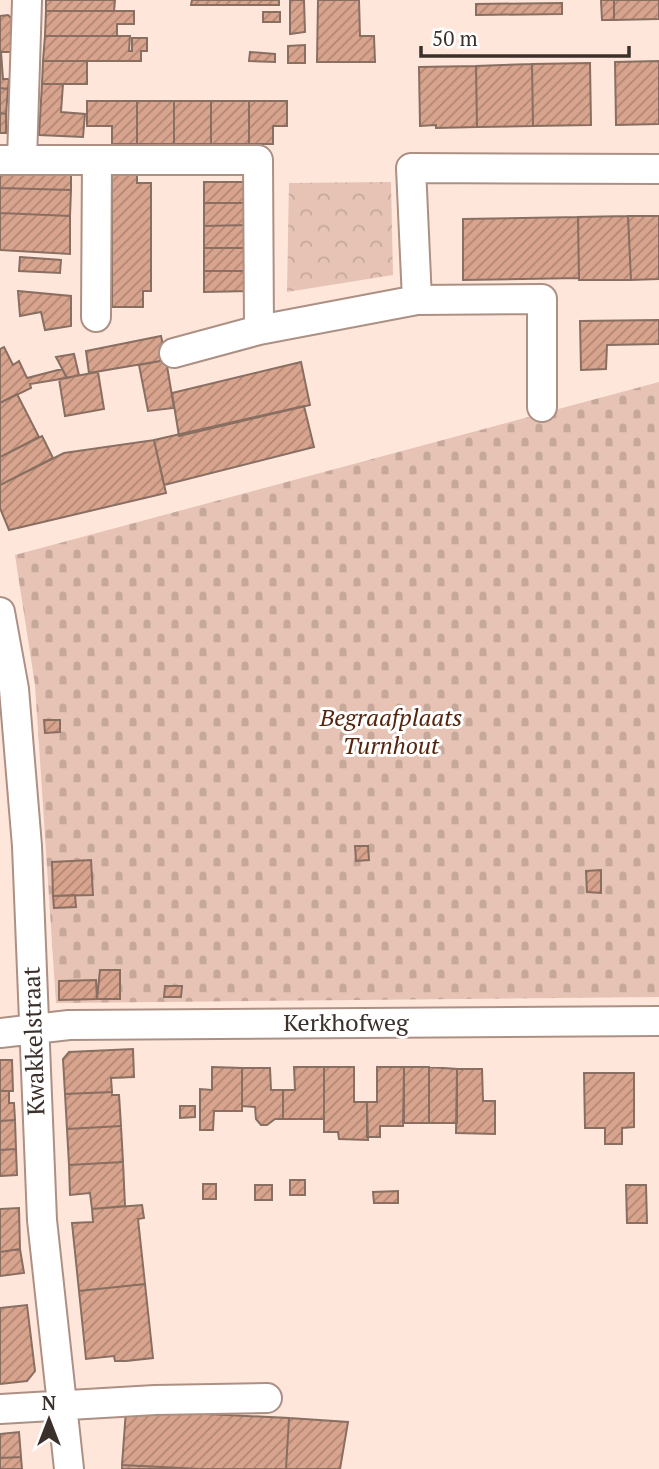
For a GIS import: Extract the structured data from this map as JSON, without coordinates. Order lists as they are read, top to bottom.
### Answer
{
  "streets": {
    "street": ["Kerkhofweg", "Kwakkelstraat"]
  },
  "crossings": [
    ["Kerkhofweg", "Kwakkelstraat"]
  ],
  "parks": ["Begraafplaats Turnhout"],
  "scale_bar": "50 m",
  "north": "top"
}
